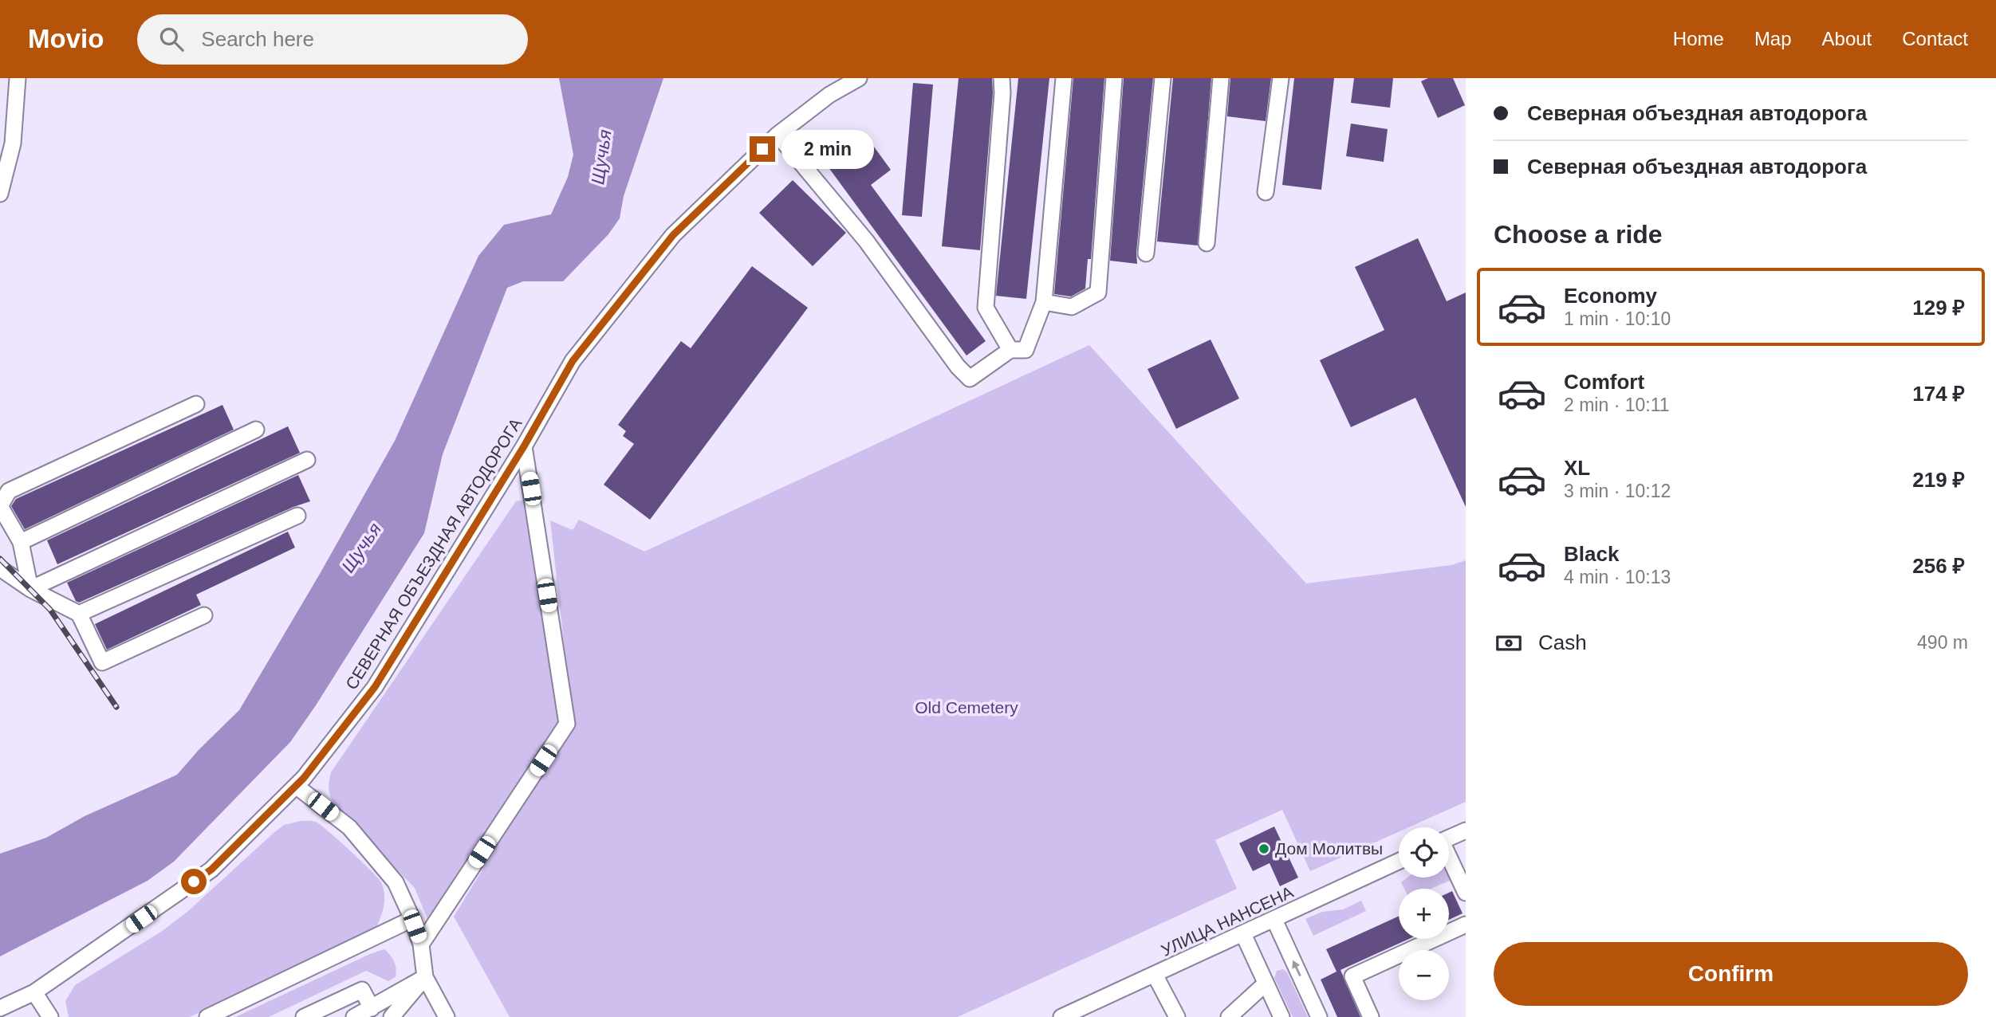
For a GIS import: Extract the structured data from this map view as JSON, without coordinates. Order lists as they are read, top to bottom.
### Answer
{
  "streets": {
    "street": ["СЕВЕРНАЯ ОБЪЕЗДНАЯ АВТОДОРОГА", "УЛИЦА НАНСЕНА"]
  },
  "water": ["Щучья"],
  "parks": ["Old Cemetery"],
  "places": ["Дом Молитвы"],
  "page": {
    "header": "Movio",
    "search": "Search here",
    "nav": [
      "Home",
      "Map",
      "About",
      "Contact"
    ],
    "banner": ["Северная объездная автодорога", "Северная объездная автодорога"],
    "bubble": "2 min",
    "heading": "Choose a ride",
    "list": [
      {
        "name": "Economy",
        "note": "1 min · 10:10",
        "value": "129 ₽"
      },
      {
        "name": "Comfort",
        "note": "2 min · 10:11",
        "value": "174 ₽"
      },
      {
        "name": "XL",
        "note": "3 min · 10:12",
        "value": "219 ₽"
      },
      {
        "name": "Black",
        "note": "4 min · 10:13",
        "value": "256 ₽"
      }
    ],
    "pay": ["Cash", "490 m"],
    "map_buttons": ["+", "−"],
    "buttons": "Confirm"
  }
}
